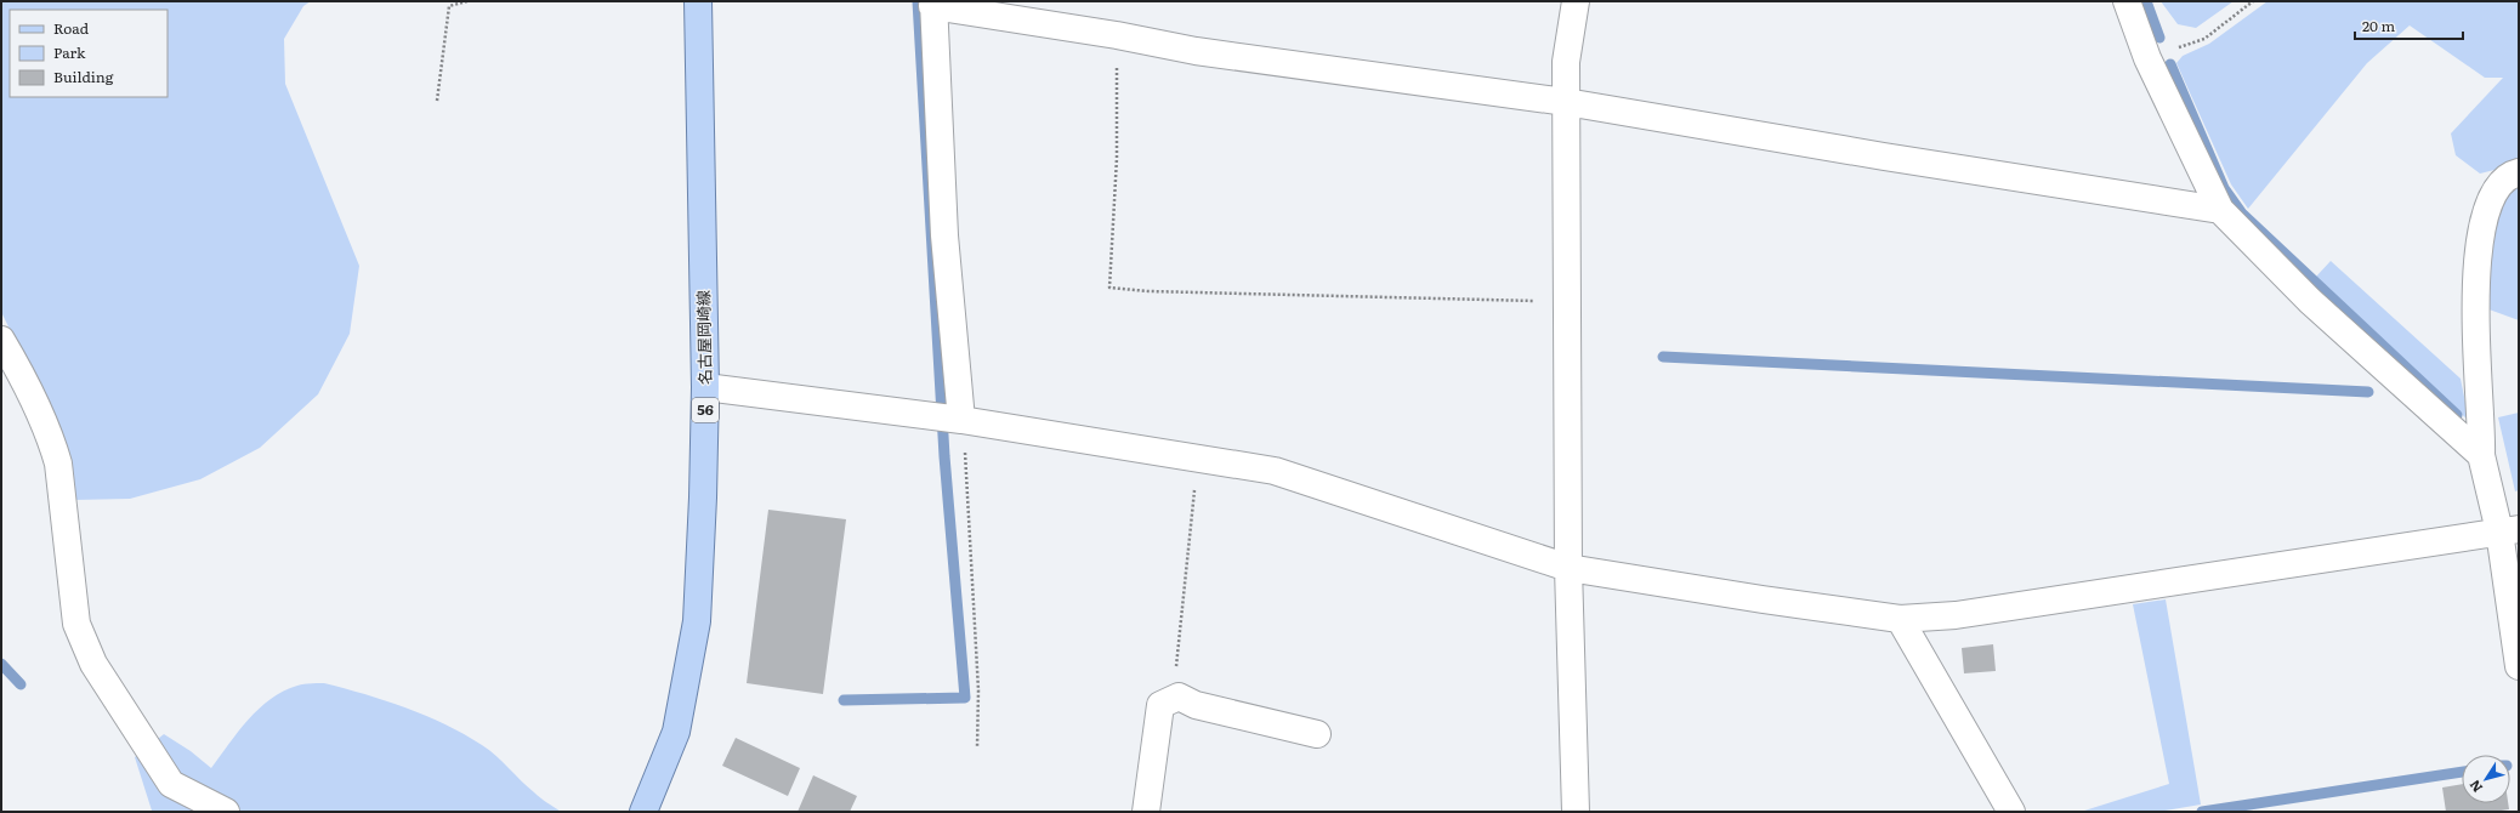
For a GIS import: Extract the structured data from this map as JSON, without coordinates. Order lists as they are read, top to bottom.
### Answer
{
  "streets": {
    "main road": ["名古屋岡崎線", "56"]
  },
  "legend": ["Road", "Park", "Building"],
  "scale_bar": "20 m",
  "north": "bottom left"
}
